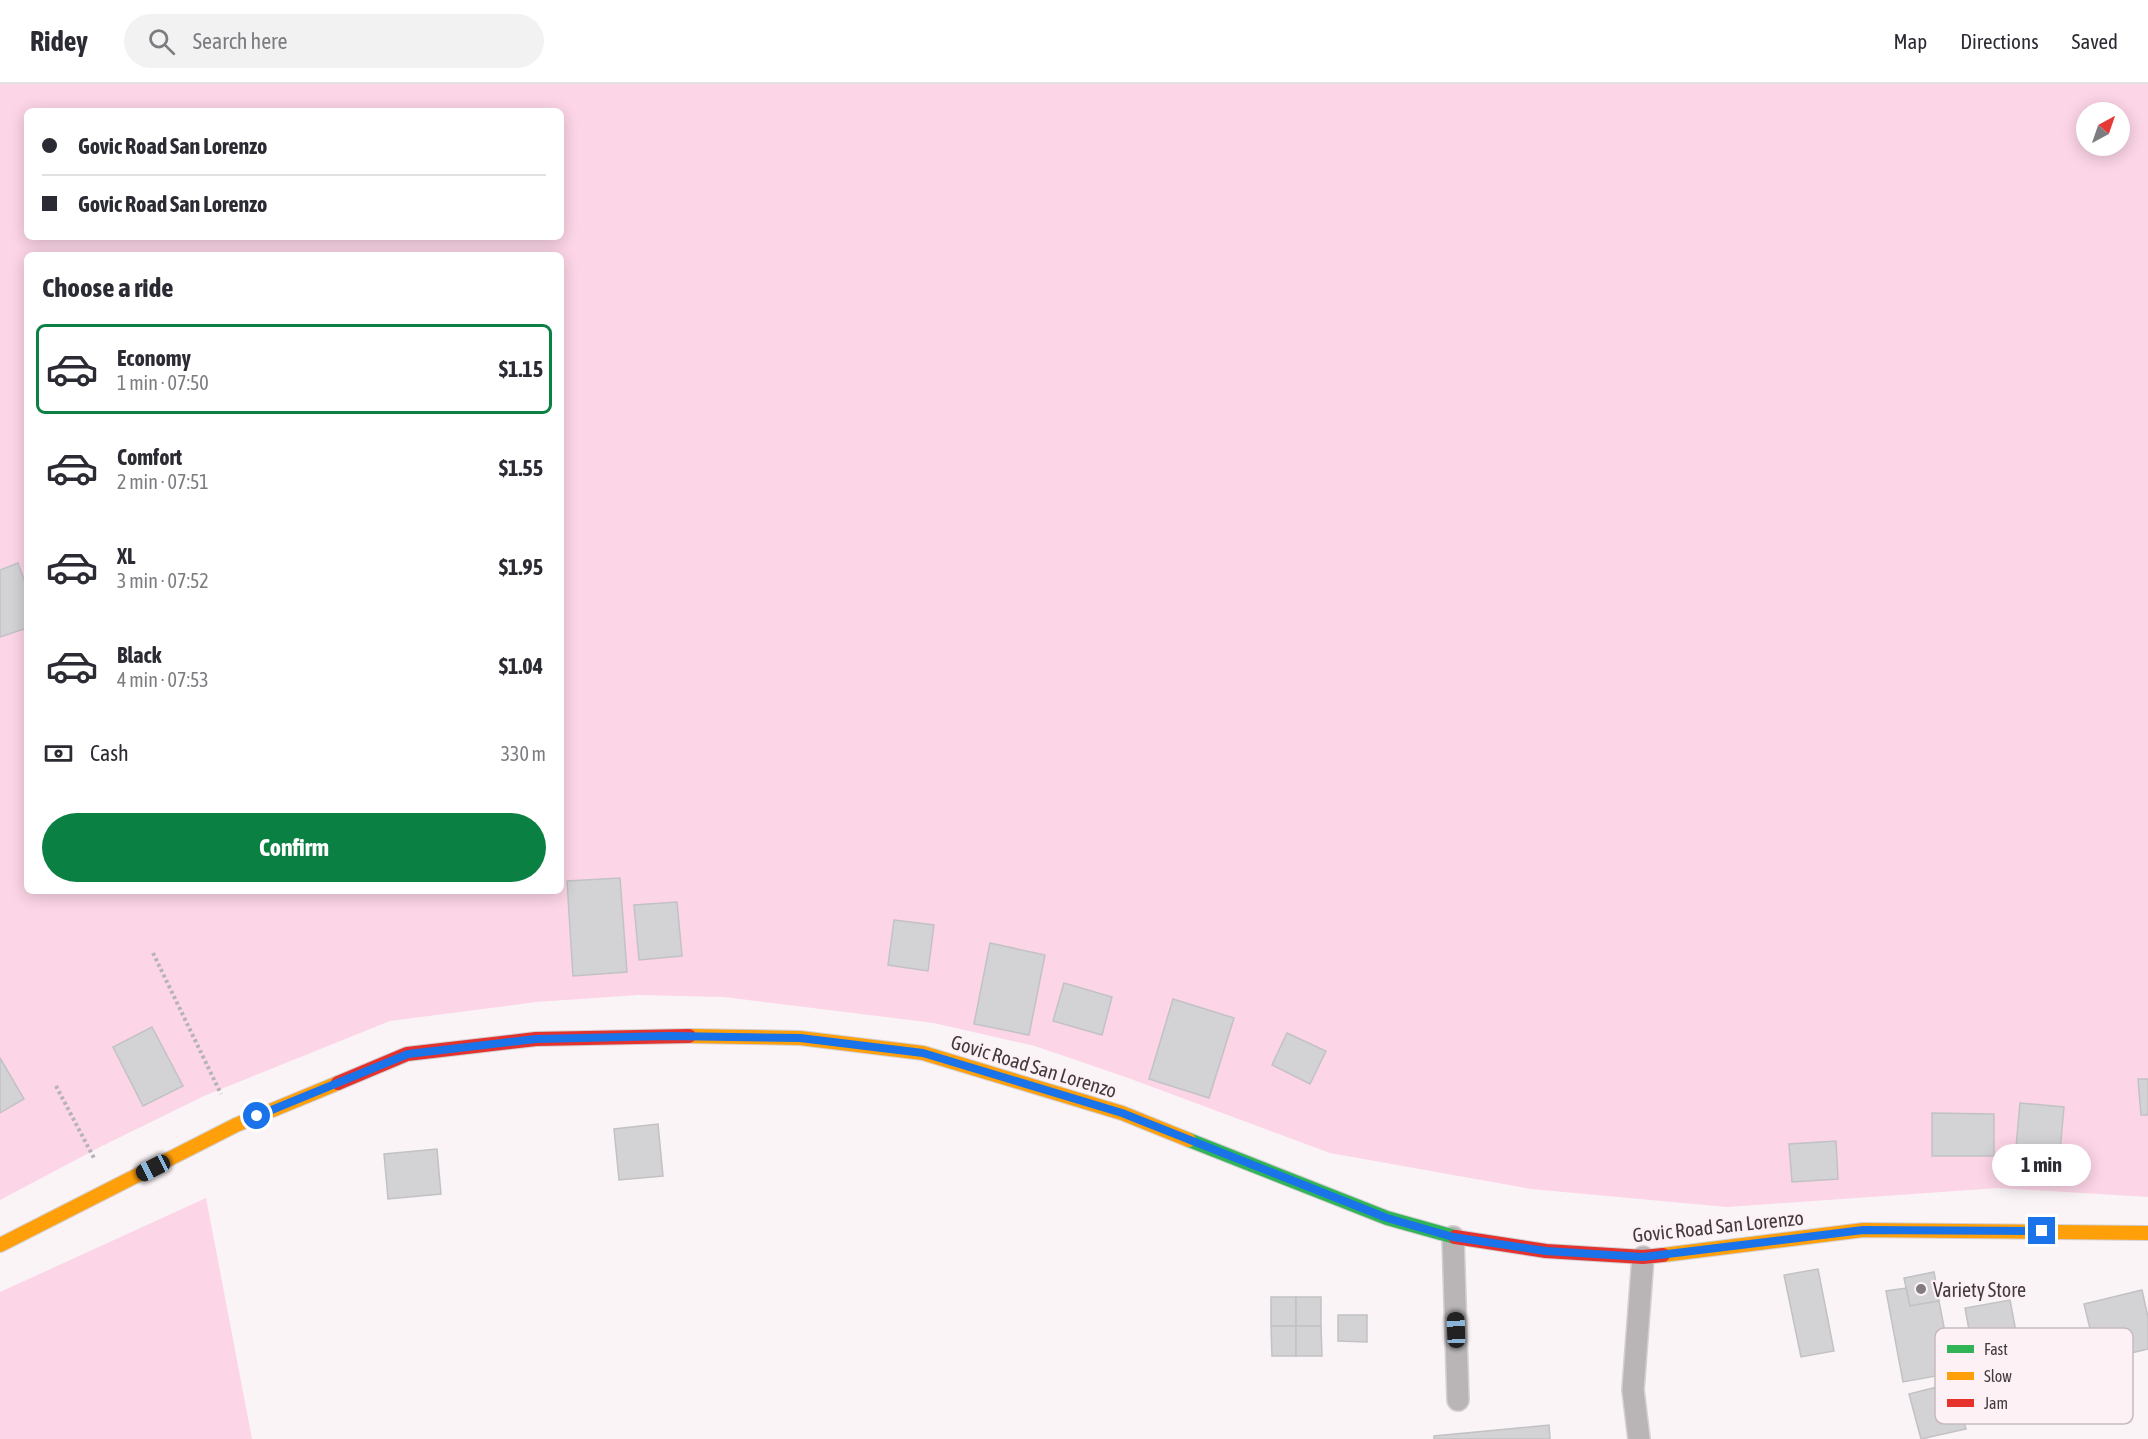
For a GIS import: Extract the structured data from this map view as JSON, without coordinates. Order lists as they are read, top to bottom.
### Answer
{
  "streets": {
    "main road": ["Govic Road San Lorenzo"]
  },
  "places": ["Variety Store"],
  "legend": ["Fast", "Slow", "Jam"],
  "north": "top right",
  "page": {
    "header": "Ridey",
    "search": "Search here",
    "nav": ["Map", "Directions", "Saved"],
    "banner": ["Govic Road San Lorenzo", "Govic Road San Lorenzo"],
    "heading": "Choose a ride",
    "list": [
      {
        "name": "Economy",
        "note": "1 min · 07:50",
        "value": "$1.15"
      },
      {
        "name": "Comfort",
        "note": "2 min · 07:51",
        "value": "$1.55"
      },
      {
        "name": "XL",
        "note": "3 min · 07:52",
        "value": "$1.95"
      },
      {
        "name": "Black",
        "note": "4 min · 07:53",
        "value": "$1.04"
      }
    ],
    "pay": ["Cash", "330 m"],
    "buttons": "Confirm",
    "bubble": "1 min"
  }
}
